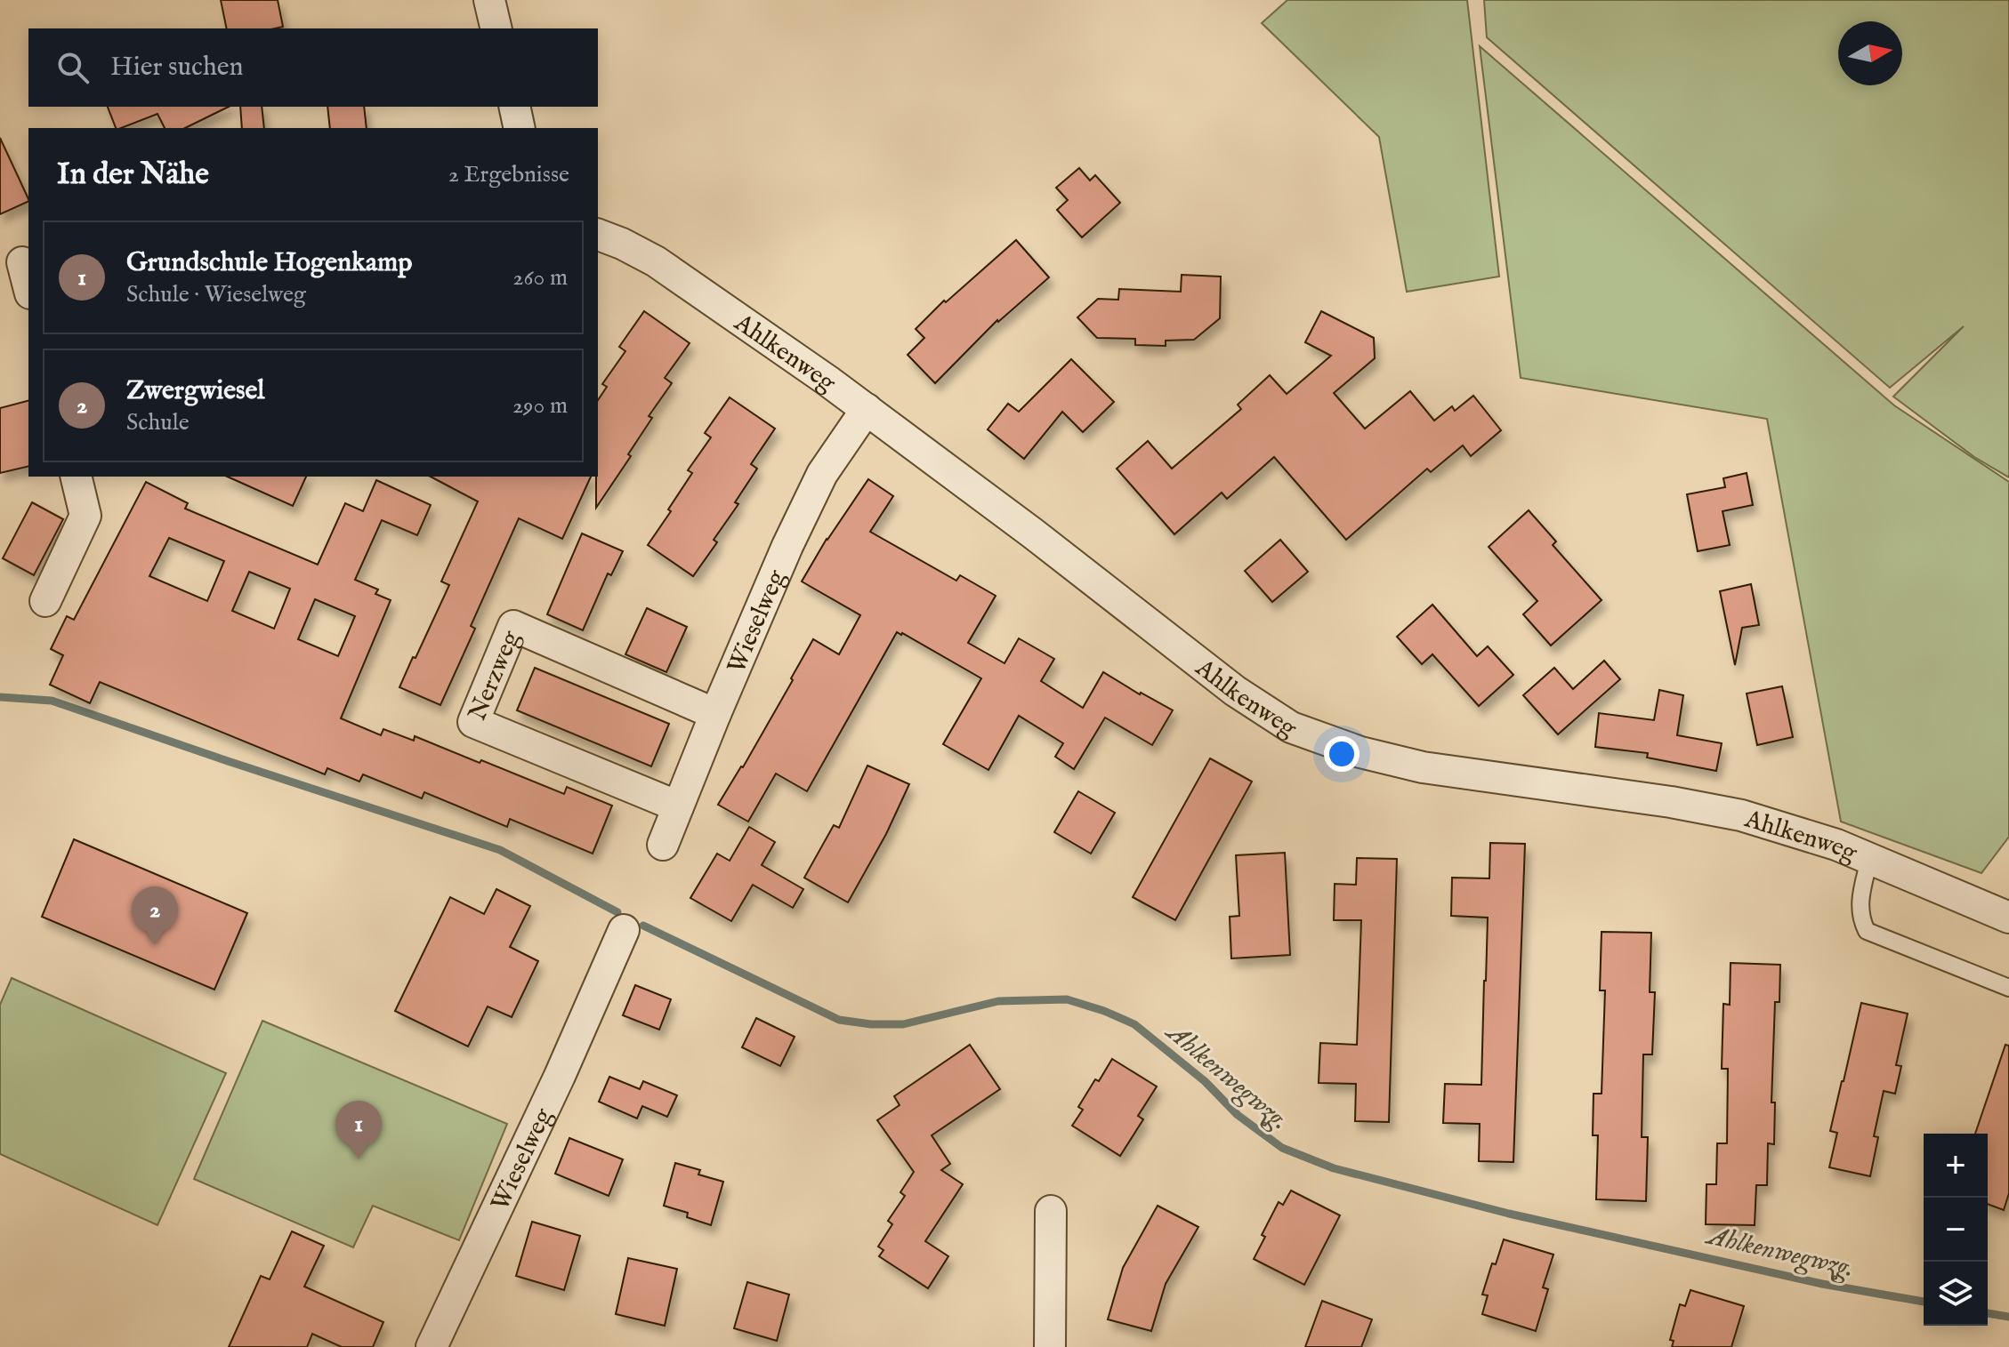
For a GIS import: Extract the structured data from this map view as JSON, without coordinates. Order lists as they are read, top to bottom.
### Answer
{
  "streets": {
    "street": ["Ahlkenweg", "Wieselweg", "Nerzweg"]
  },
  "crossings": [
    ["Ahlkenweg", "Wieselweg"],
    ["Wieselweg", "Nerzweg"]
  ],
  "water": ["Ahlkenwegwzg."],
  "north": "right",
  "page": {
    "search": "Hier suchen",
    "heading": ["In der Nähe", "2 Ergebnisse"],
    "list": [
      {
        "mark": "1",
        "name": "Grundschule Hogenkamp",
        "note": "Schule · Wieselweg",
        "value": "260 m"
      },
      {
        "mark": "2",
        "name": "Zwergwiesel",
        "note": "Schule",
        "value": "290 m"
      }
    ],
    "pins": ["2", "1"],
    "map_buttons": ["+", "−"]
  }
}
